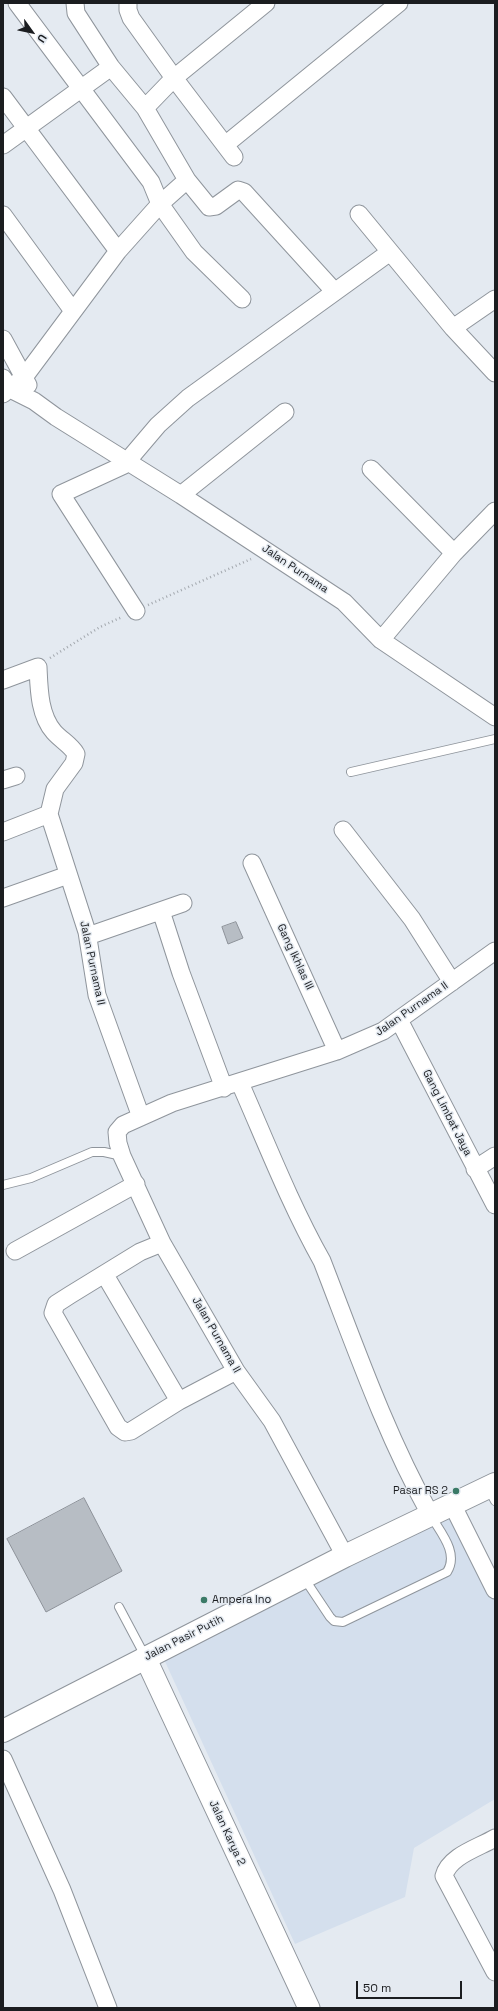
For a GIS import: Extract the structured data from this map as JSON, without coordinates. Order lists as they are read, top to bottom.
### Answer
{
  "streets": {
    "highway": ["Jalan Pasir Putih"],
    "street": [
      "Jalan Purnama",
      "Gang Ikhlas III",
      "Jalan Purnama II",
      "Gang Limbat Jaya",
      "Jalan Karya 2"
    ]
  },
  "crossings": [
    ["Gang Ikhlas III", "Jalan Purnama II"],
    ["Jalan Purnama II", "Gang Limbat Jaya"],
    ["Jalan Purnama II", "Jalan Pasir Putih"],
    ["Jalan Pasir Putih", "Jalan Karya 2"]
  ],
  "places": ["Pasar RS 2", "Ampera Ino"],
  "scale_bar": "50 m",
  "north": "bottom right"
}
